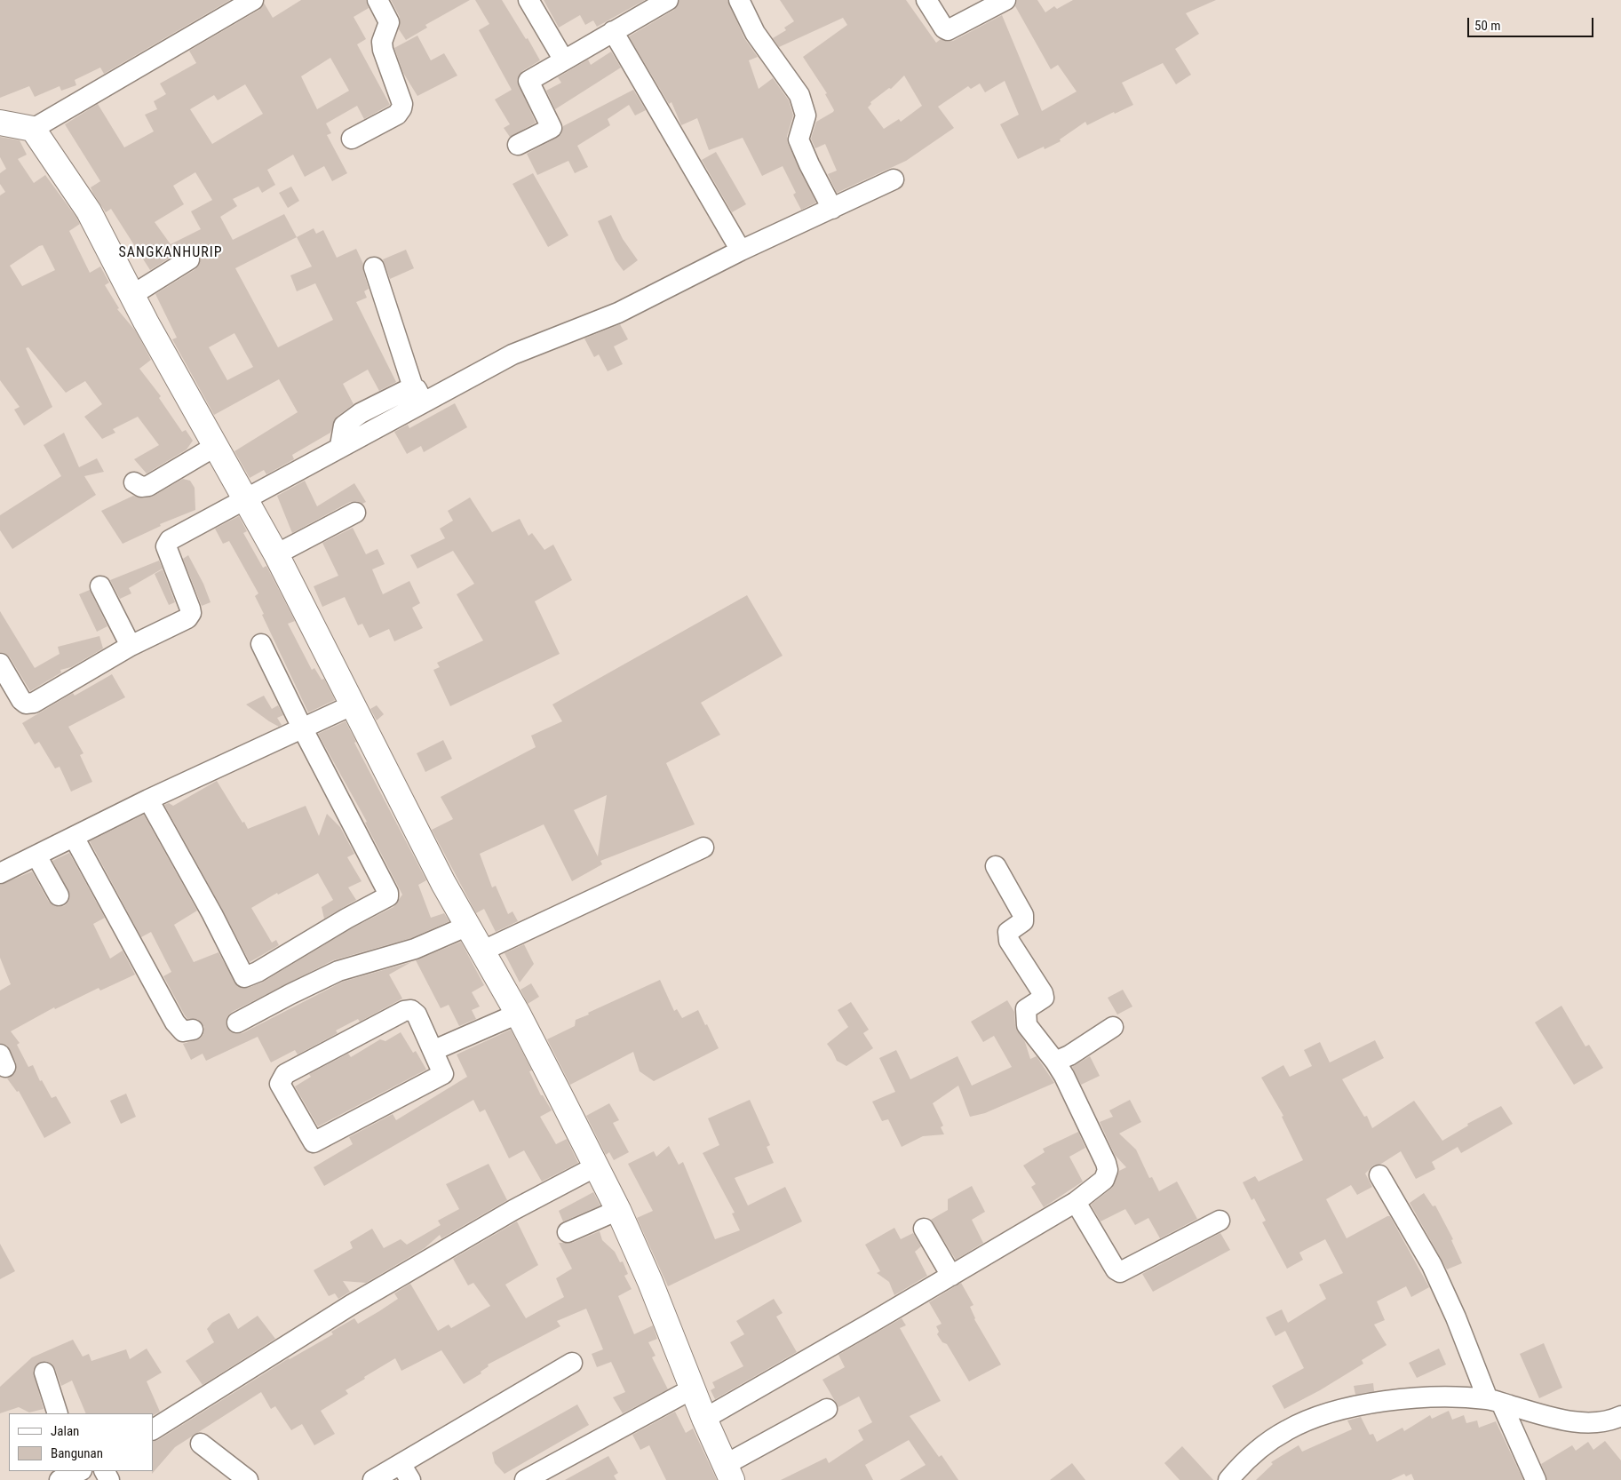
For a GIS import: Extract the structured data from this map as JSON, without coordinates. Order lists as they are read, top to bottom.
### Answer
{
  "districts": ["SANGKANHURIP"],
  "legend": ["Jalan", "Bangunan"],
  "scale_bar": "50 m"
}
